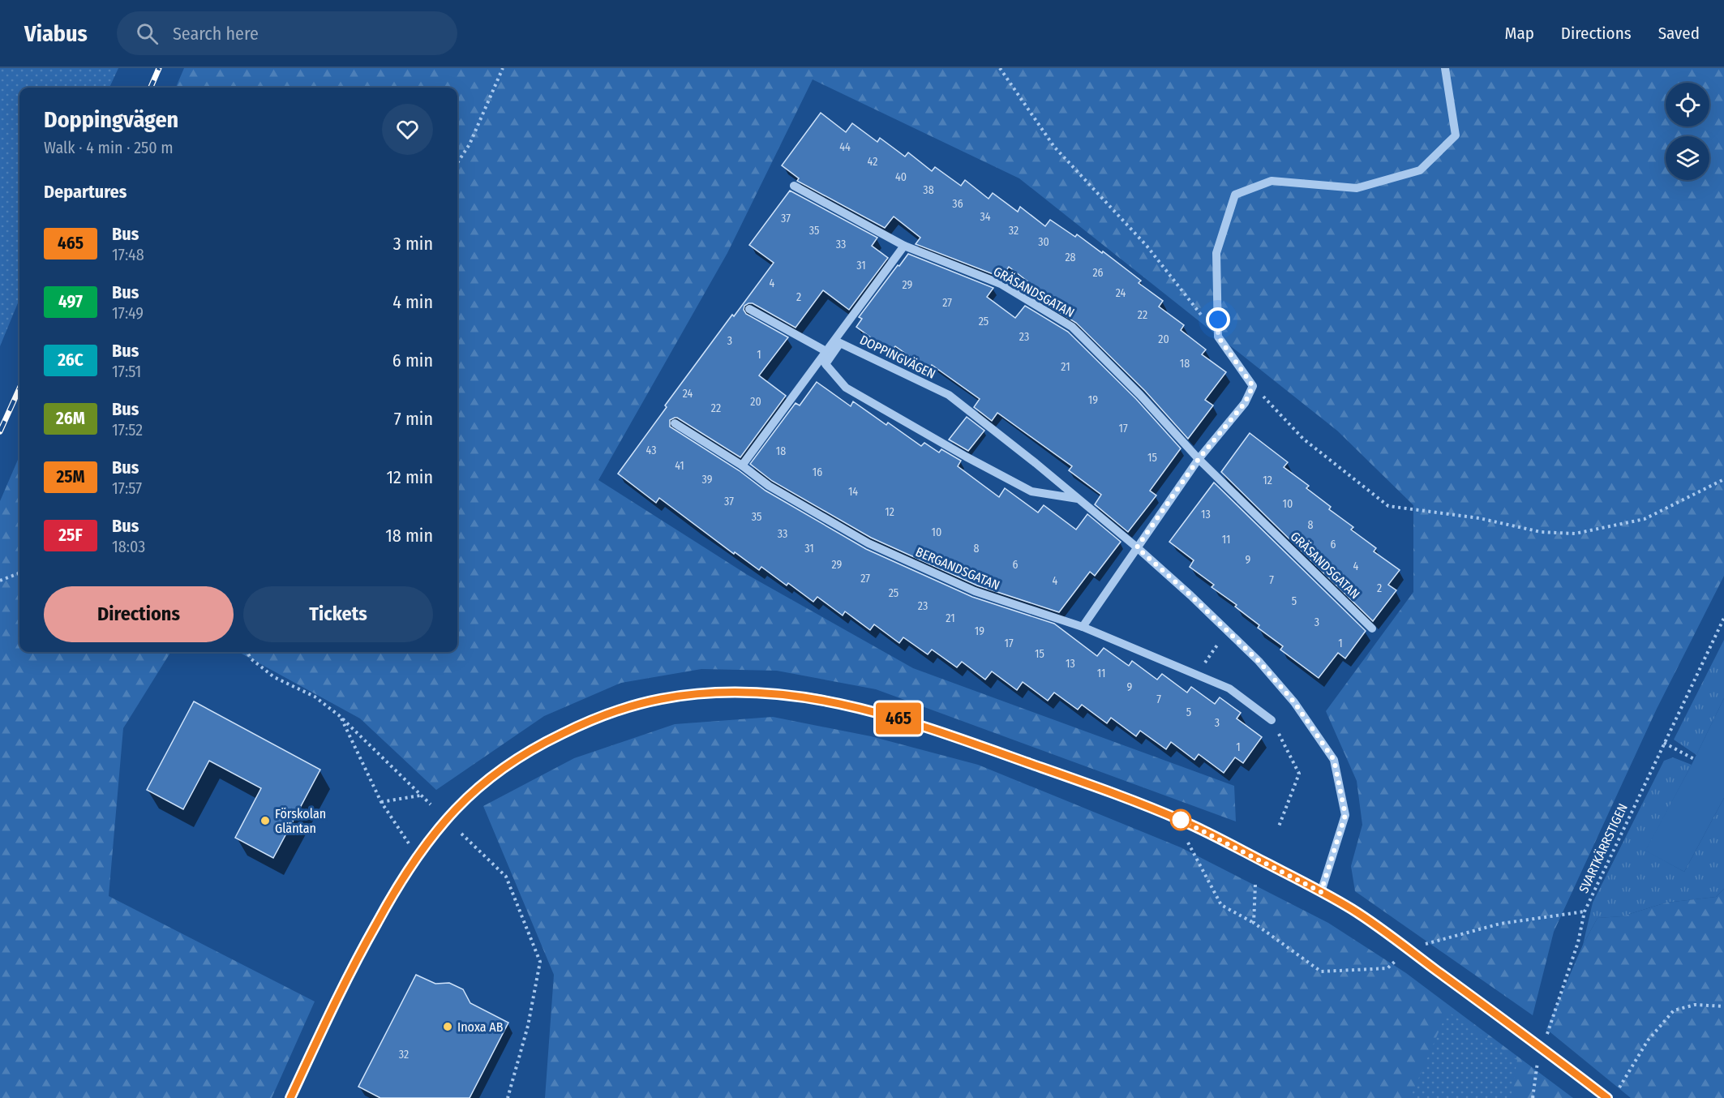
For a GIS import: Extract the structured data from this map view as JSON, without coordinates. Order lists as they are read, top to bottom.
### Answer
{
  "streets": {
    "street": ["GRÄSANDSGATAN", "DOPPINGVÄGEN", "BERGANDSGATAN"],
    "path": ["SVARTKÄRRSTIGEN"]
  },
  "places": ["Förskolan Gläntan", "Inoxa AB"],
  "lines": ["bus line 465"],
  "house_numbers": [
    "44",
    "42",
    "40",
    "38",
    "36",
    "34",
    "37",
    "35",
    "32",
    "30",
    "33",
    "28",
    "31",
    "26",
    "4",
    "29",
    "24",
    "2",
    "27",
    "22",
    "25",
    "23",
    "20",
    "3",
    "1",
    "18",
    "21",
    "24",
    "19",
    "20",
    "22",
    "17",
    "43",
    "18",
    "15",
    "41",
    "16",
    "39",
    "12",
    "14",
    "37",
    "10",
    "12",
    "13",
    "35",
    "8",
    "10",
    "33",
    "11",
    "6",
    "31",
    "8",
    "9",
    "29",
    "6",
    "4",
    "27",
    "7",
    "4",
    "2",
    "25",
    "5",
    "23",
    "21",
    "3",
    "19",
    "17",
    "1",
    "15",
    "13",
    "11",
    "9",
    "7",
    "5",
    "3",
    "1",
    "32"
  ],
  "page": {
    "header": "Viabus",
    "search": "Search here",
    "nav": ["Map", "Directions", "Saved"],
    "on_map": "465",
    "heading": [
      ["Doppingvägen", "Walk · 4 min · 250 m"],
      "Departures"
    ],
    "list": [
      {
        "mark": "465",
        "name": "Bus",
        "note": "17:48",
        "value": "3 min"
      },
      {
        "mark": "497",
        "name": "Bus",
        "note": "17:49",
        "value": "4 min"
      },
      {
        "mark": "26C",
        "name": "Bus",
        "note": "17:51",
        "value": "6 min"
      },
      {
        "mark": "26M",
        "name": "Bus",
        "note": "17:52",
        "value": "7 min"
      },
      {
        "mark": "25M",
        "name": "Bus",
        "note": "17:57",
        "value": "12 min"
      },
      {
        "mark": "25F",
        "name": "Bus",
        "note": "18:03",
        "value": "18 min"
      }
    ],
    "buttons": ["Directions", "Tickets"]
  }
}
